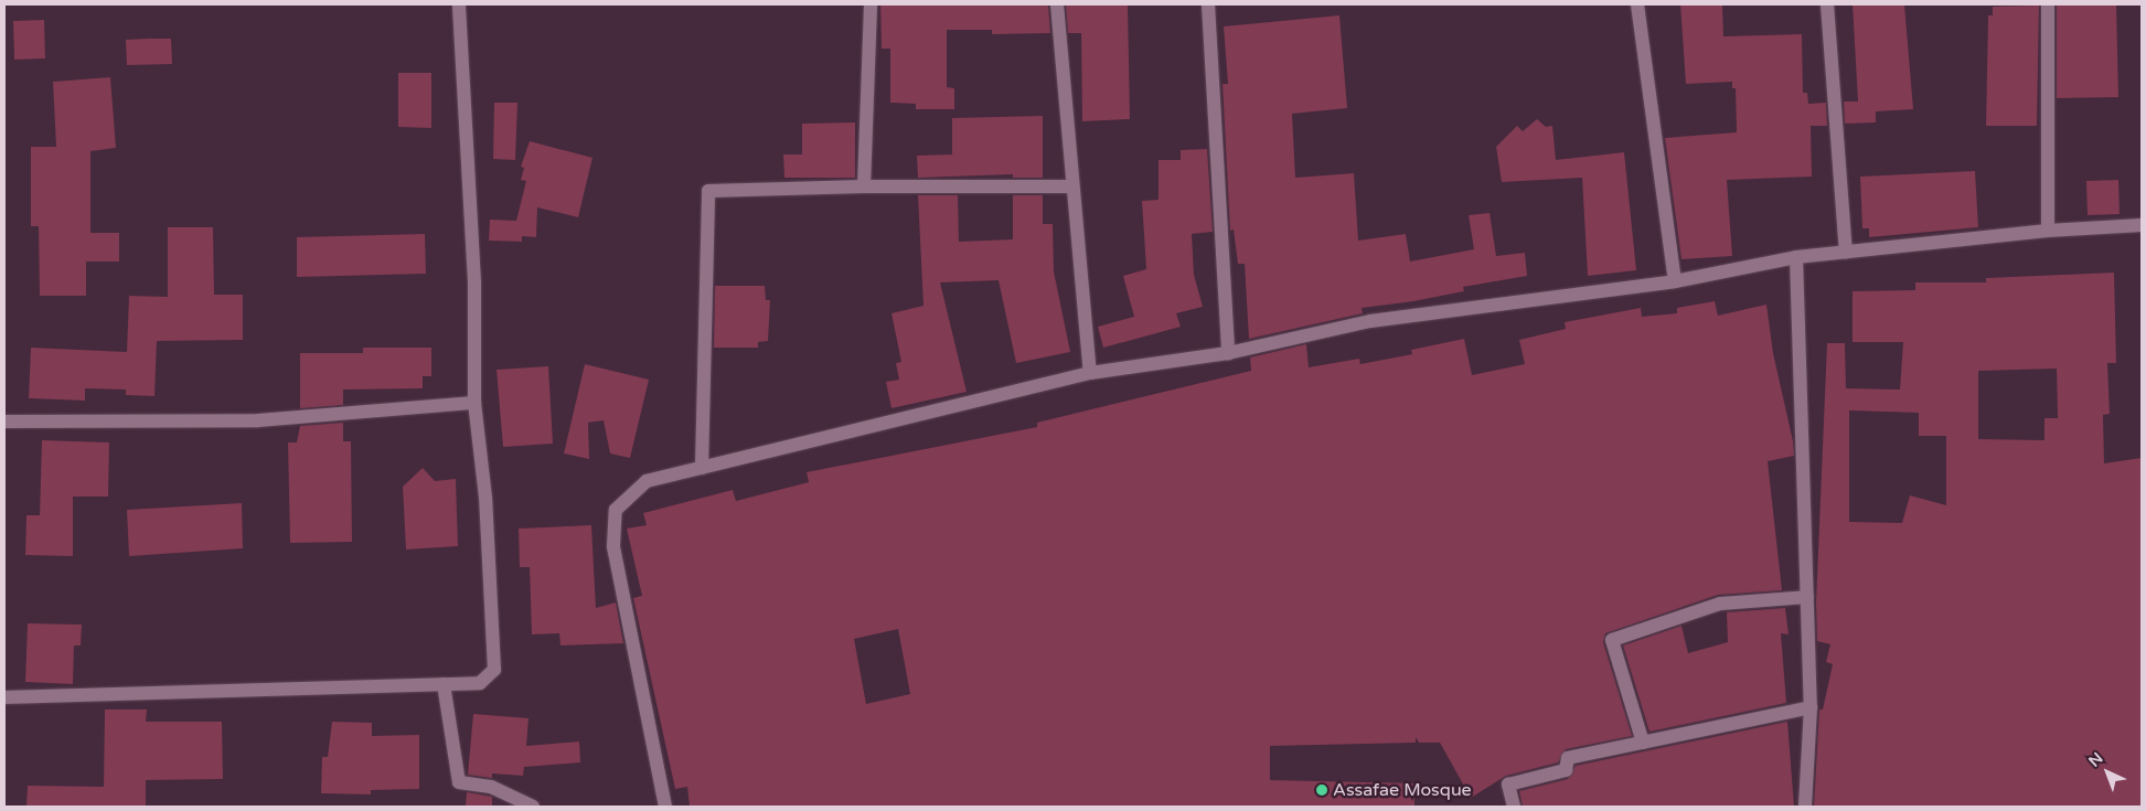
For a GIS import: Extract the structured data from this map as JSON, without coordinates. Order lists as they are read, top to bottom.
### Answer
{
  "places": ["Assafae Mosque"],
  "north": "top left"
}
